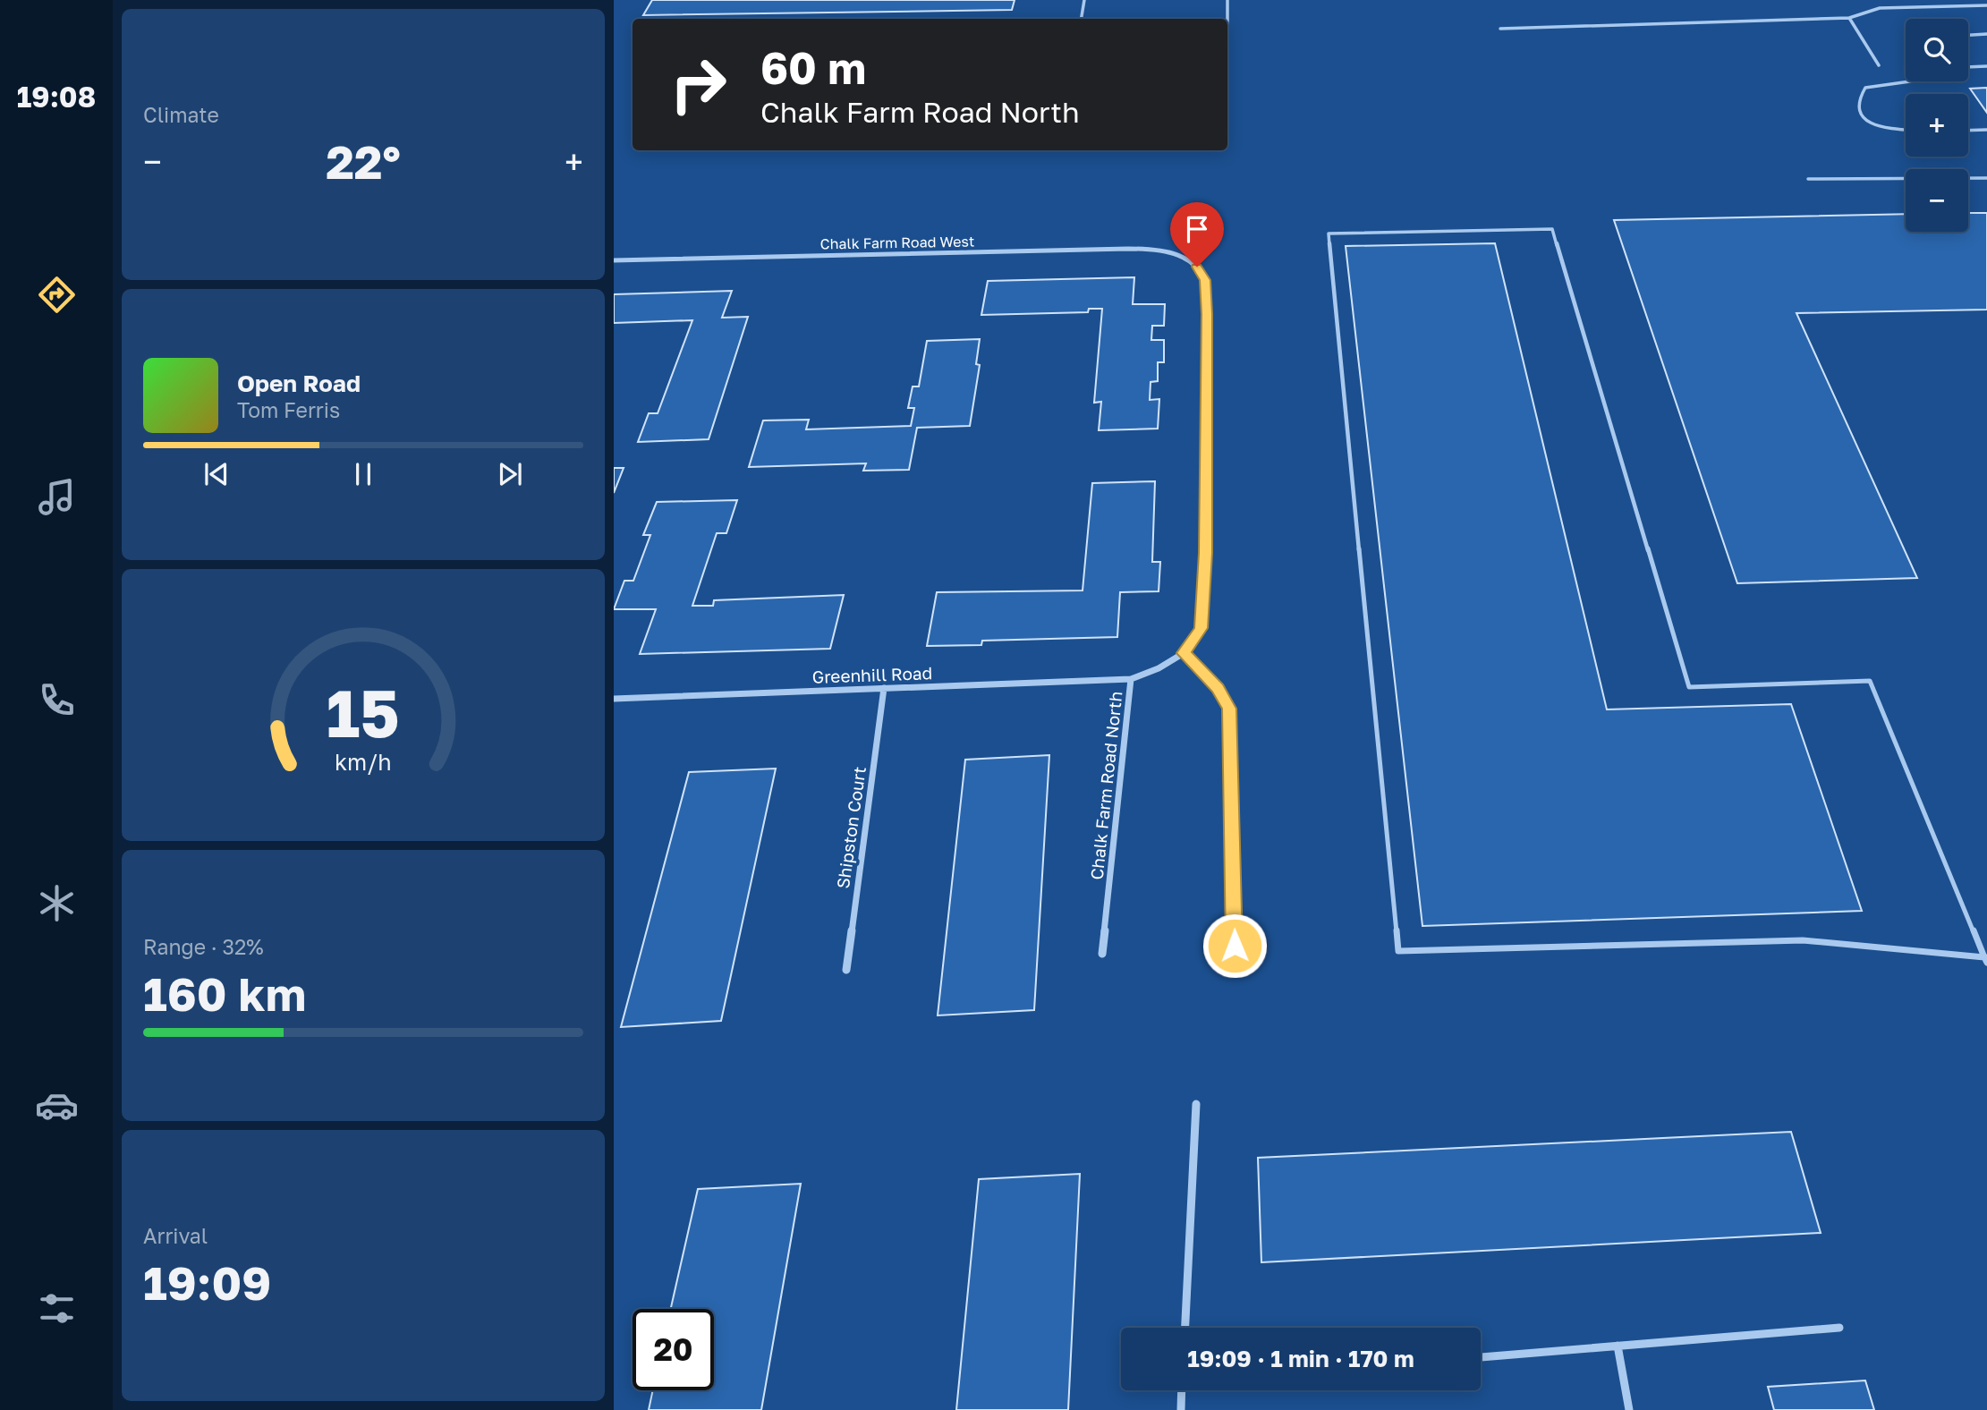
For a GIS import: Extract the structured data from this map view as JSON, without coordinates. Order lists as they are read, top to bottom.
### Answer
{
  "streets": {
    "street": [
      "Chalk Farm Road West",
      "Greenhill Road",
      "Chalk Farm Road North",
      "Shipston Court"
    ]
  },
  "crossings": [
    ["Chalk Farm Road West", "Chalk Farm Road North"],
    ["Greenhill Road", "Chalk Farm Road North"],
    ["Greenhill Road", "Shipston Court"]
  ],
  "page": {
    "tabs": "19:08",
    "tile": [
      "Climate",
      ["Range · 32%", "160 km"],
      ["Arrival", "19:09"]
    ],
    "map_buttons": ["+", "−"],
    "turn": ["60 m", "Chalk Farm Road North"],
    "heat": ["−", "22°", "+"],
    "song": ["Open Road", "Tom Ferris"],
    "limit": "20",
    "trip": "19:09 · 1 min · 170 m",
    "gauge": ["15", "km/h"]
  }
}
